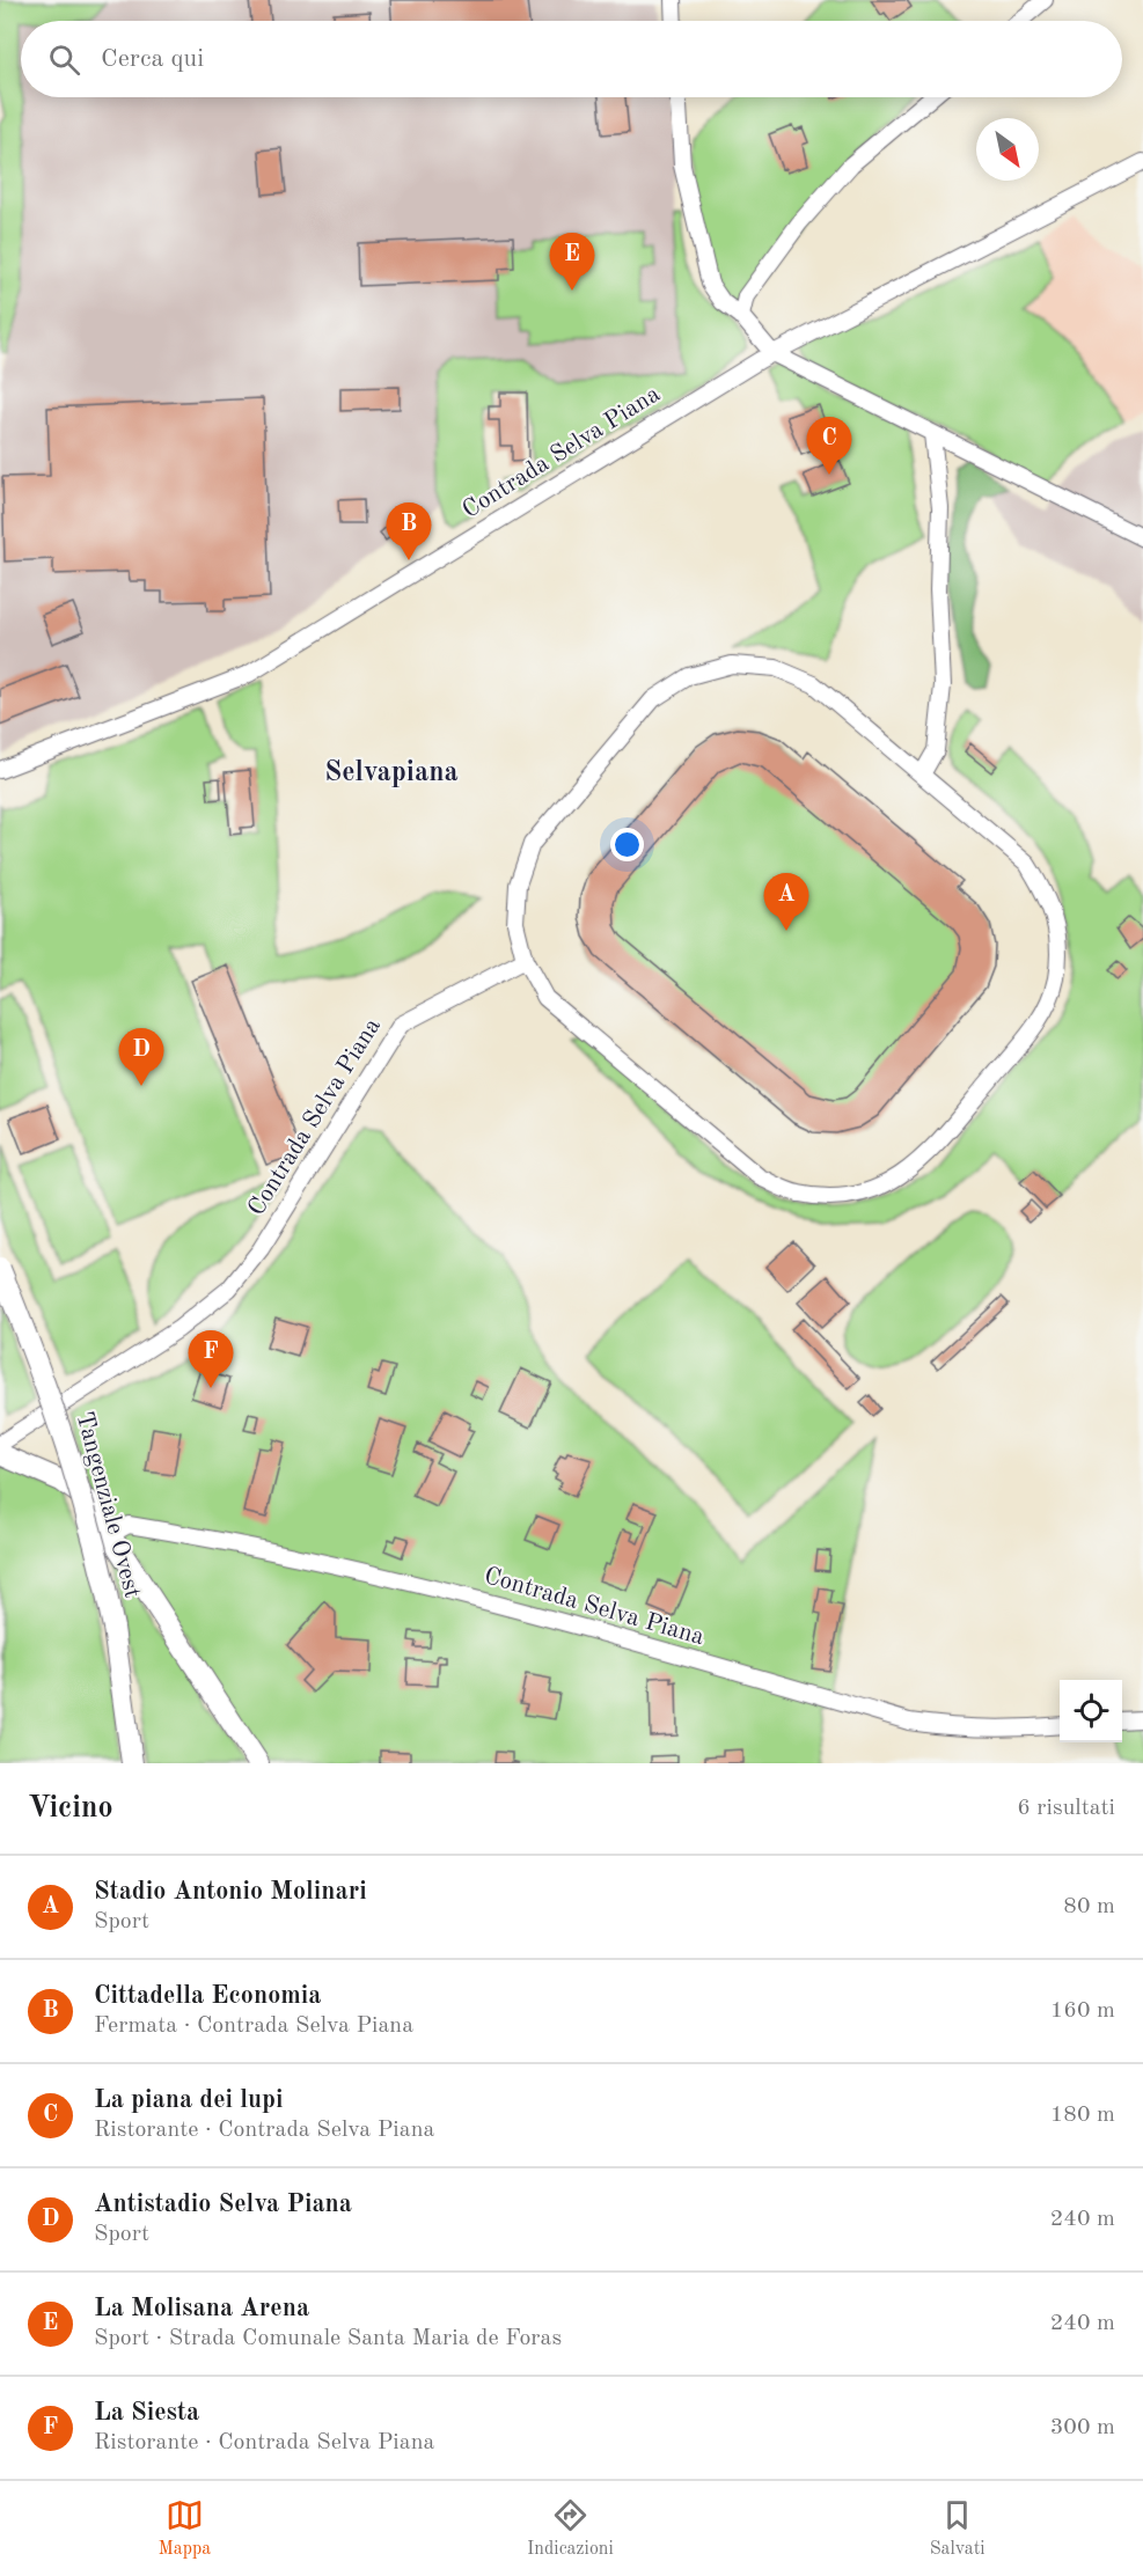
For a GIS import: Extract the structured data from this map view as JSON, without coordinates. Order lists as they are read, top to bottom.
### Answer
{
  "streets": {
    "main road": ["Tangenziale Ovest"],
    "street": ["Contrada Selva Piana"]
  },
  "districts": ["Selvapiana"],
  "north": "bottom right",
  "page": {
    "search": "Cerca qui",
    "pins": [
      "E",
      "C",
      "B",
      "A",
      "D",
      "F"
    ],
    "heading": ["Vicino", "6 risultati"],
    "list": [
      {
        "mark": "A",
        "name": "Stadio Antonio Molinari",
        "note": "Sport",
        "value": "80 m"
      },
      {
        "mark": "B",
        "name": "Cittadella Economia",
        "note": "Fermata · Contrada Selva Piana",
        "value": "160 m"
      },
      {
        "mark": "C",
        "name": "La piana dei lupi",
        "note": "Ristorante · Contrada Selva Piana",
        "value": "180 m"
      },
      {
        "mark": "D",
        "name": "Antistadio Selva Piana",
        "note": "Sport",
        "value": "240 m"
      },
      {
        "mark": "E",
        "name": "La Molisana Arena",
        "note": "Sport · Strada Comunale Santa Maria de Foras",
        "value": "240 m"
      },
      {
        "mark": "F",
        "name": "La Siesta",
        "note": "Ristorante · Contrada Selva Piana",
        "value": "300 m"
      }
    ],
    "nav": ["Mappa", "Indicazioni", "Salvati"]
  }
}
